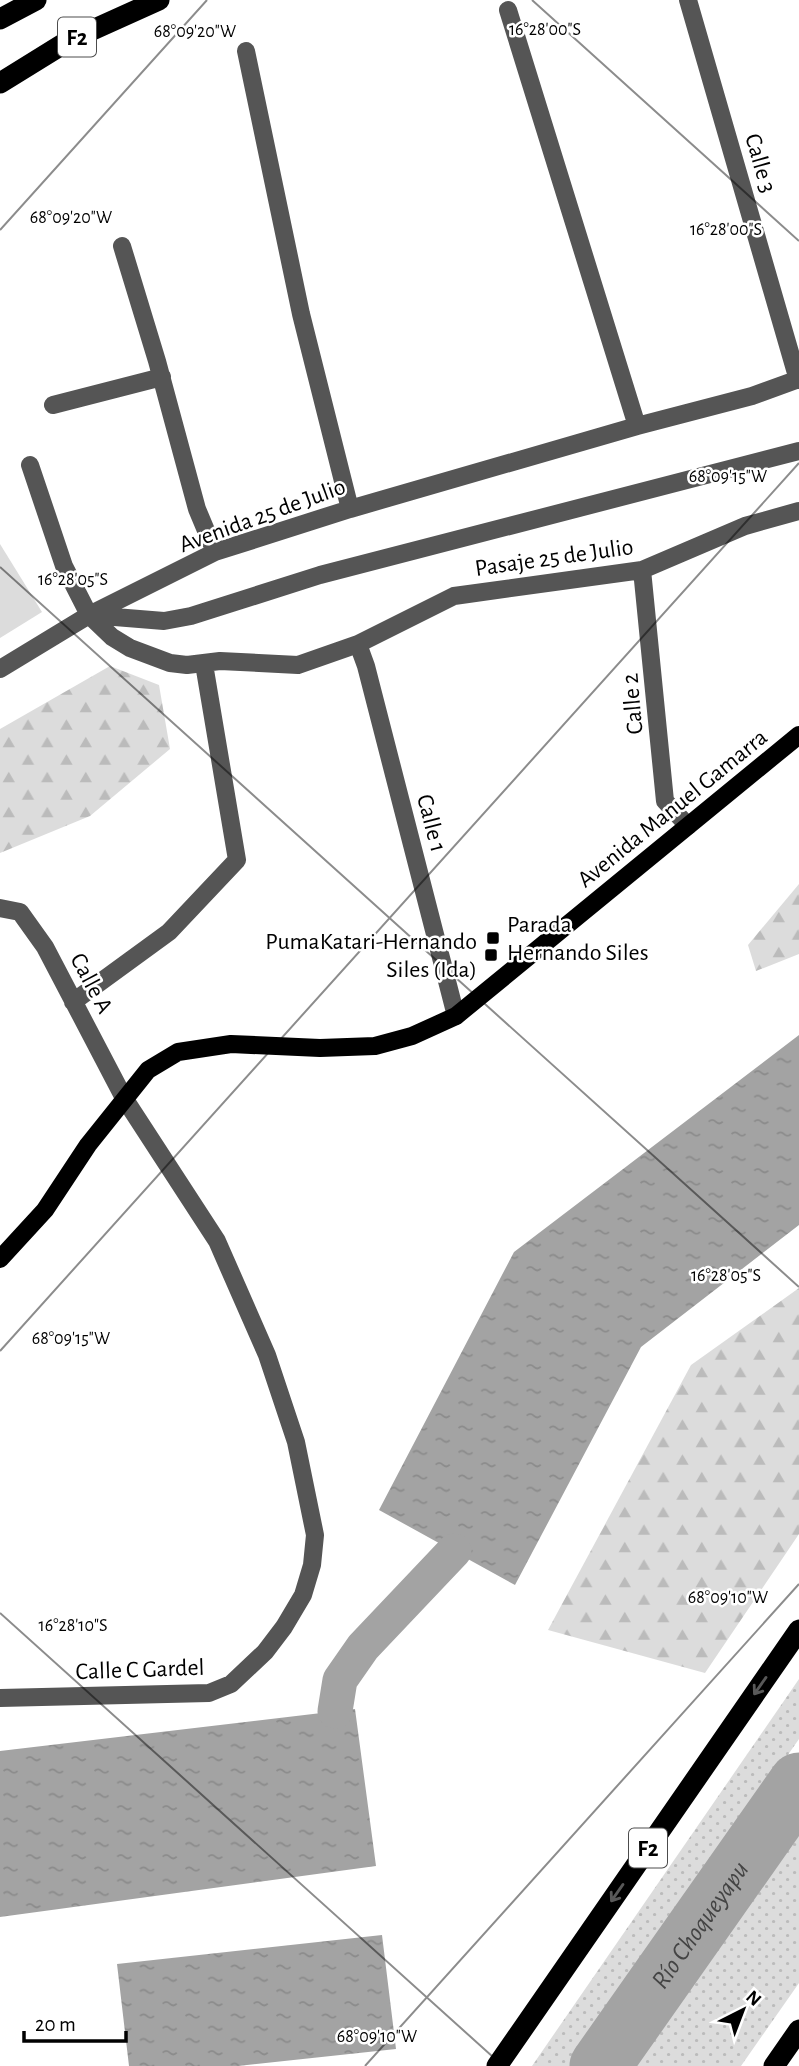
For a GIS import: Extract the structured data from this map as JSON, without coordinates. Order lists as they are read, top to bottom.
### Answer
{
  "streets": {
    "highway": ["F2"],
    "main road": ["Avenida Manuel Gamarra"],
    "street": [
      "Calle 3",
      "Avenida 25 de Julio",
      "Pasaje 25 de Julio",
      "Calle 2",
      "Calle 1",
      "Calle A",
      "Calle C Gardel"
    ]
  },
  "crossings": [
    ["Calle 3", "Avenida 25 de Julio"],
    ["Avenida 25 de Julio", "Pasaje 25 de Julio"],
    ["Pasaje 25 de Julio", "Calle 2"],
    ["Pasaje 25 de Julio", "Calle 1"],
    ["Calle 2", "Avenida Manuel Gamarra"],
    ["Avenida Manuel Gamarra", "Calle 1"],
    ["Avenida Manuel Gamarra", "Calle A"],
    ["Calle A", "Calle C Gardel"]
  ],
  "water": ["Río Choqueyapu"],
  "places": {
    "transit": ["Parada Hernando Siles", "PumaKatari-Hernando Siles (Ida)"]
  },
  "scale_bar": "20 m",
  "north": "top right",
  "coordinates": [
    "16°28'00\"S",
    "68°09'20\"W",
    "68°09'15\"W",
    "16°28'05\"S",
    "68°09'10\"W",
    "16°28'10\"S"
  ]
}
